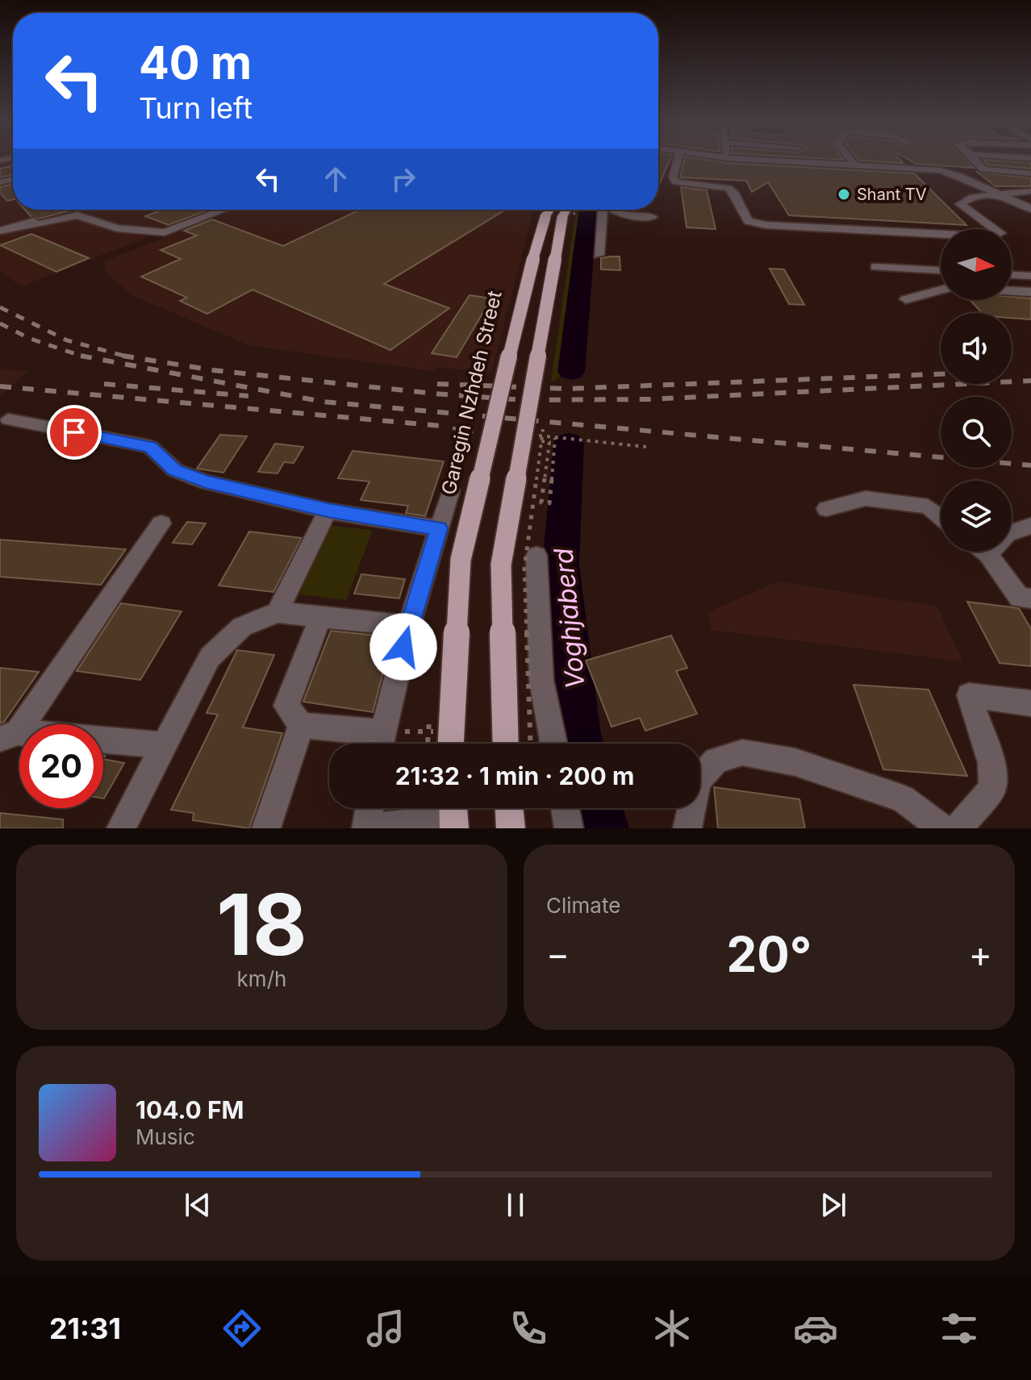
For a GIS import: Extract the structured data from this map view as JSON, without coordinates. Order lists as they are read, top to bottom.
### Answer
{
  "streets": {
    "main road": ["Garegin Nzhdeh Street"]
  },
  "water": ["Voghjaberd"],
  "places": ["Shant TV"],
  "north": "right",
  "page": {
    "turn": ["40 m", "Turn left"],
    "limit": "20",
    "trip": "21:32 · 1 min · 200 m",
    "tile": [
      ["18", "km/h"],
      "Climate"
    ],
    "heat": ["−", "20°", "+"],
    "song": ["104.0 FM", "Music"],
    "tabs": "21:31"
  }
}
